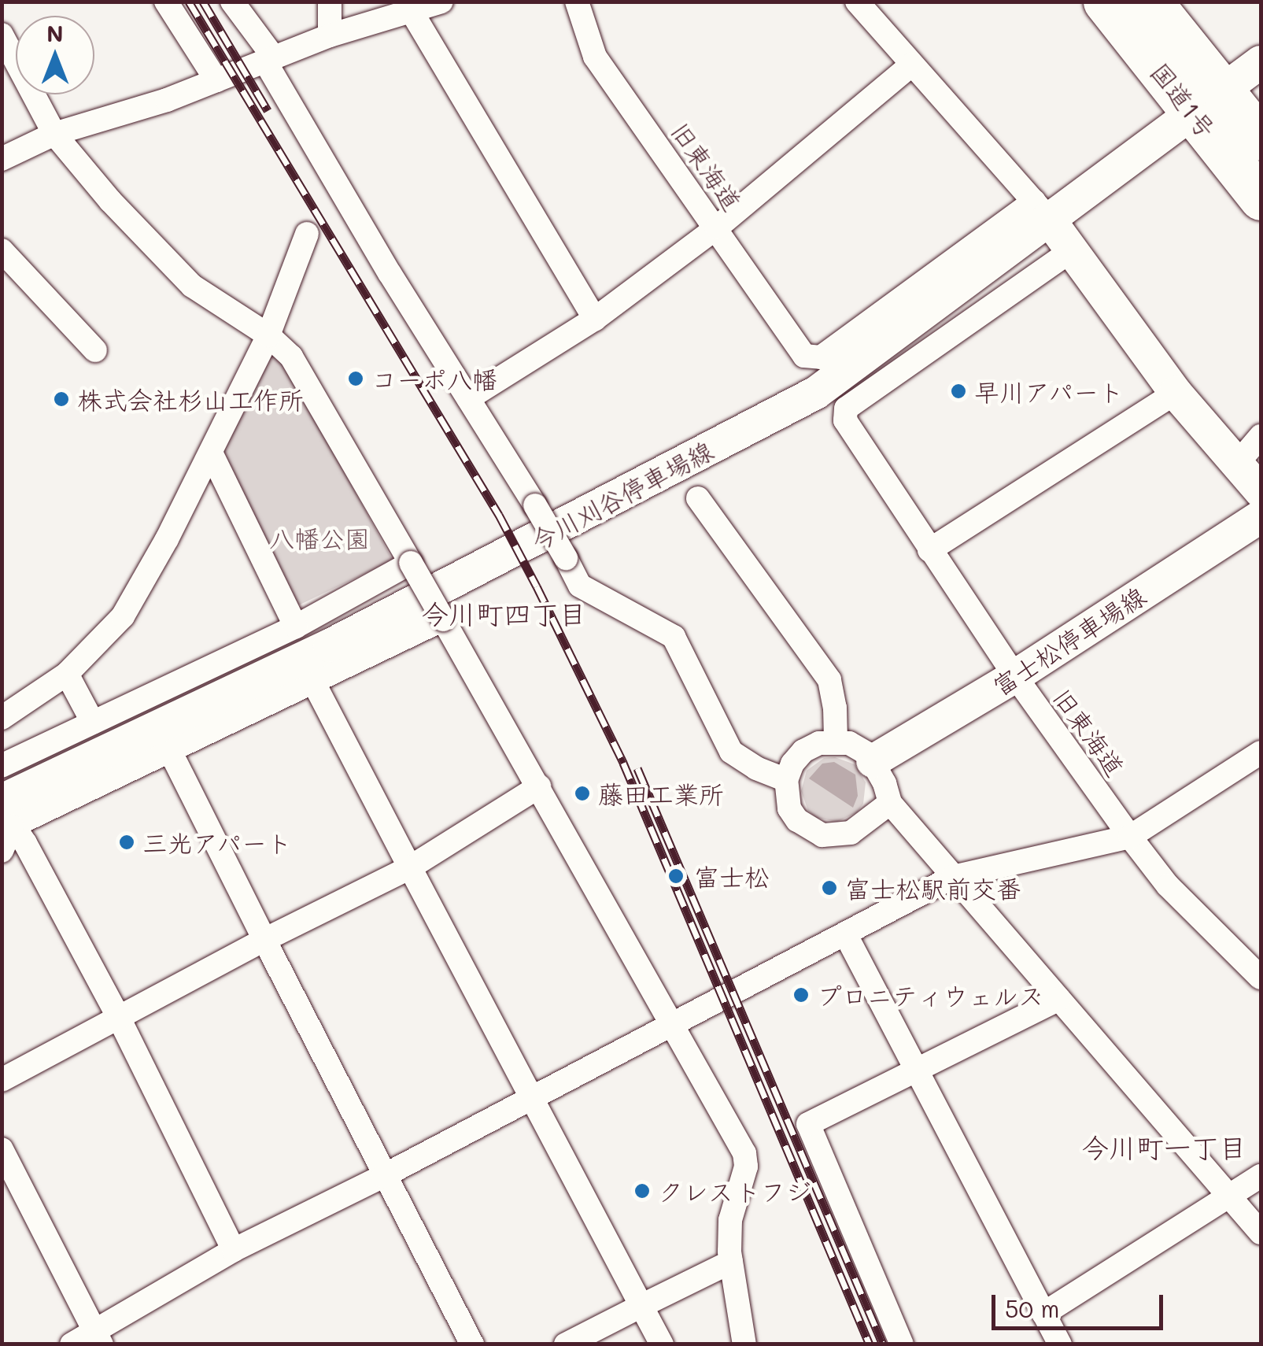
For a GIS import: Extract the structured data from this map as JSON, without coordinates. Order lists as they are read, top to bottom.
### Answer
{
  "streets": {
    "highway": ["国道1号"],
    "main road": ["今川刈谷停車場線", "富士松停車場線"],
    "street": ["旧東海道"]
  },
  "crossings": [
    ["国道1号", "今川刈谷停車場線"],
    ["旧東海道", "今川刈谷停車場線"],
    ["旧東海道", "富士松停車場線"]
  ],
  "districts": ["今川町四丁目", "今川町一丁目"],
  "parks": ["八幡公園"],
  "places": [
    "コーポ八幡",
    "早川アパート",
    "株式会社杉山工作所",
    "藤田工業所",
    "三光アパート",
    "富士松",
    "富士松駅前交番",
    "プロニティウェルス",
    "クレストフジ"
  ],
  "scale_bar": "50 m",
  "north": "top"
}
